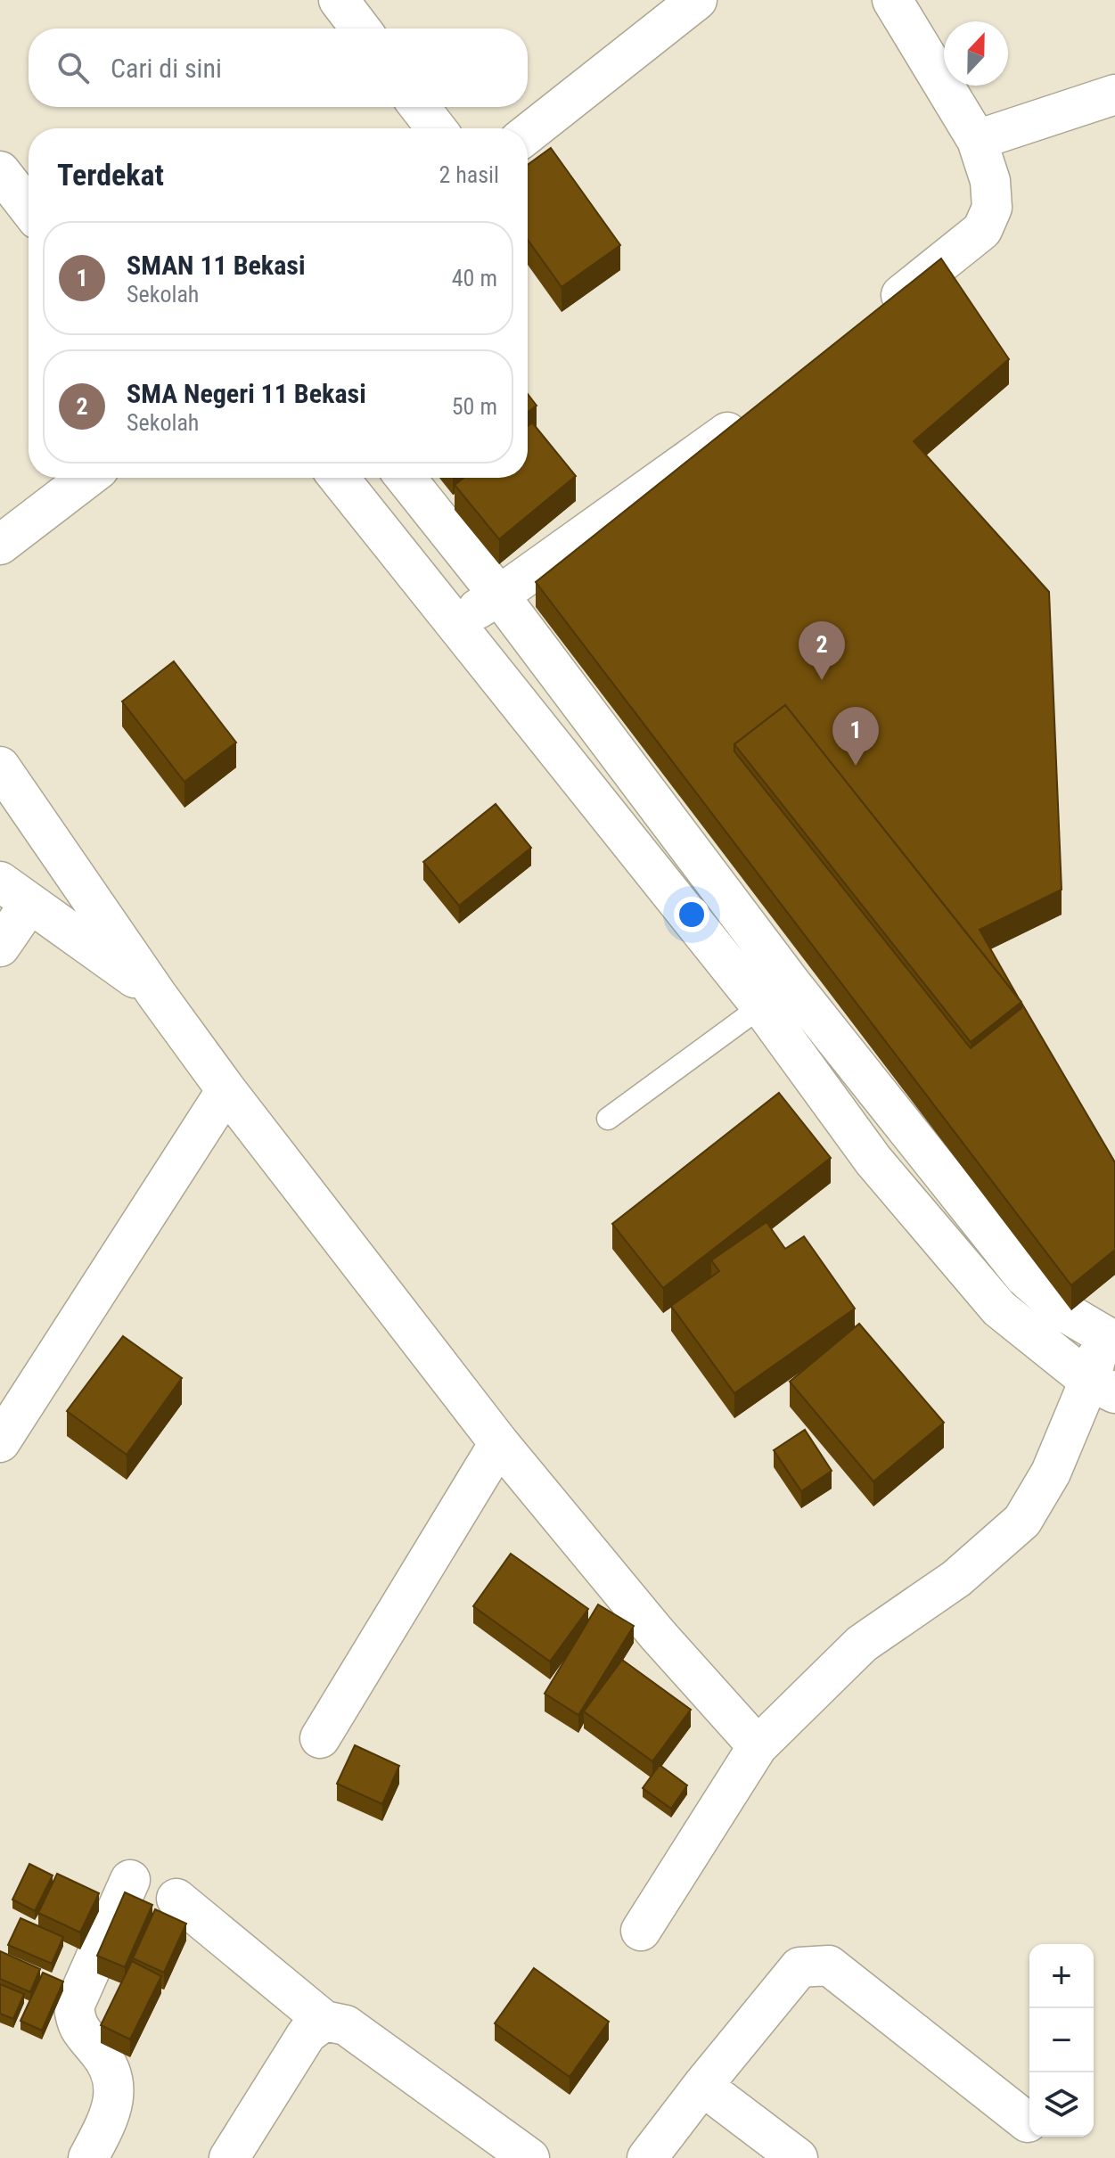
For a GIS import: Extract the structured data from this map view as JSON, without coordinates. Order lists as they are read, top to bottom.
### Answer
{
  "north": "top",
  "page": {
    "search": "Cari di sini",
    "heading": ["Terdekat", "2 hasil"],
    "list": [
      {
        "mark": "1",
        "name": "SMAN 11 Bekasi",
        "note": "Sekolah",
        "value": "40 m"
      },
      {
        "mark": "2",
        "name": "SMA Negeri 11 Bekasi",
        "note": "Sekolah",
        "value": "50 m"
      }
    ],
    "pins": ["2", "1"],
    "map_buttons": ["+", "−"]
  }
}
